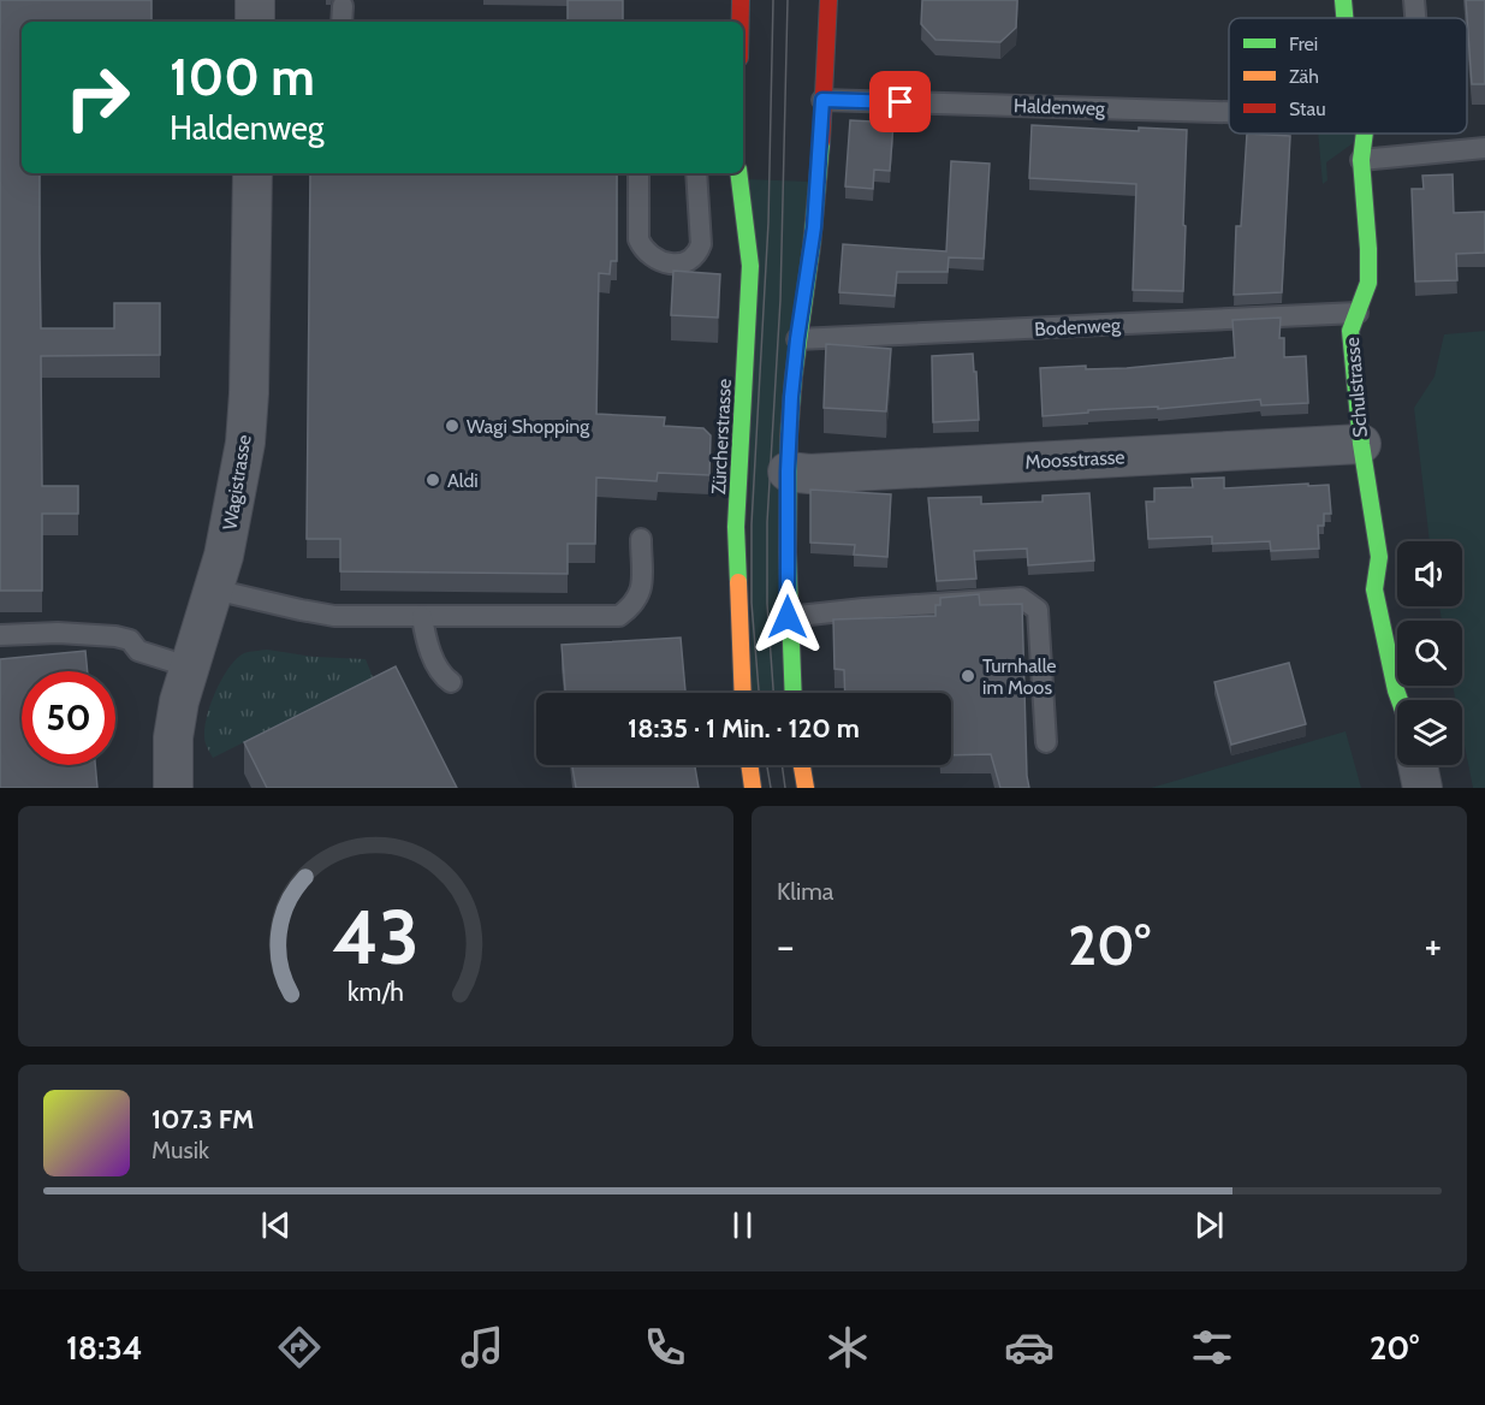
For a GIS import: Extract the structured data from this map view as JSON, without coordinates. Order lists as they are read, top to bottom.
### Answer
{
  "streets": {
    "main road": ["Schulstrasse", "Zürcherstrasse"],
    "street": ["Moosstrasse", "Wagistrasse"],
    "lane": ["Haldenweg", "Bodenweg"]
  },
  "crossings": [
    ["Bodenweg", "Schulstrasse"],
    ["Schulstrasse", "Moosstrasse"]
  ],
  "places": ["Wagi Shopping", "Aldi", "Turnhalle im Moos"],
  "legend": ["Frei", "Zäh", "Stau"],
  "page": {
    "turn": ["100 m", "Haldenweg"],
    "limit": "50",
    "trip": "18:35 · 1 Min. · 120 m",
    "tile": "Klima",
    "heat": ["−", "20°", "+"],
    "song": ["107.3 FM", "Musik"],
    "tabs": ["18:34", "20°"],
    "gauge": ["43", "km/h"]
  }
}
